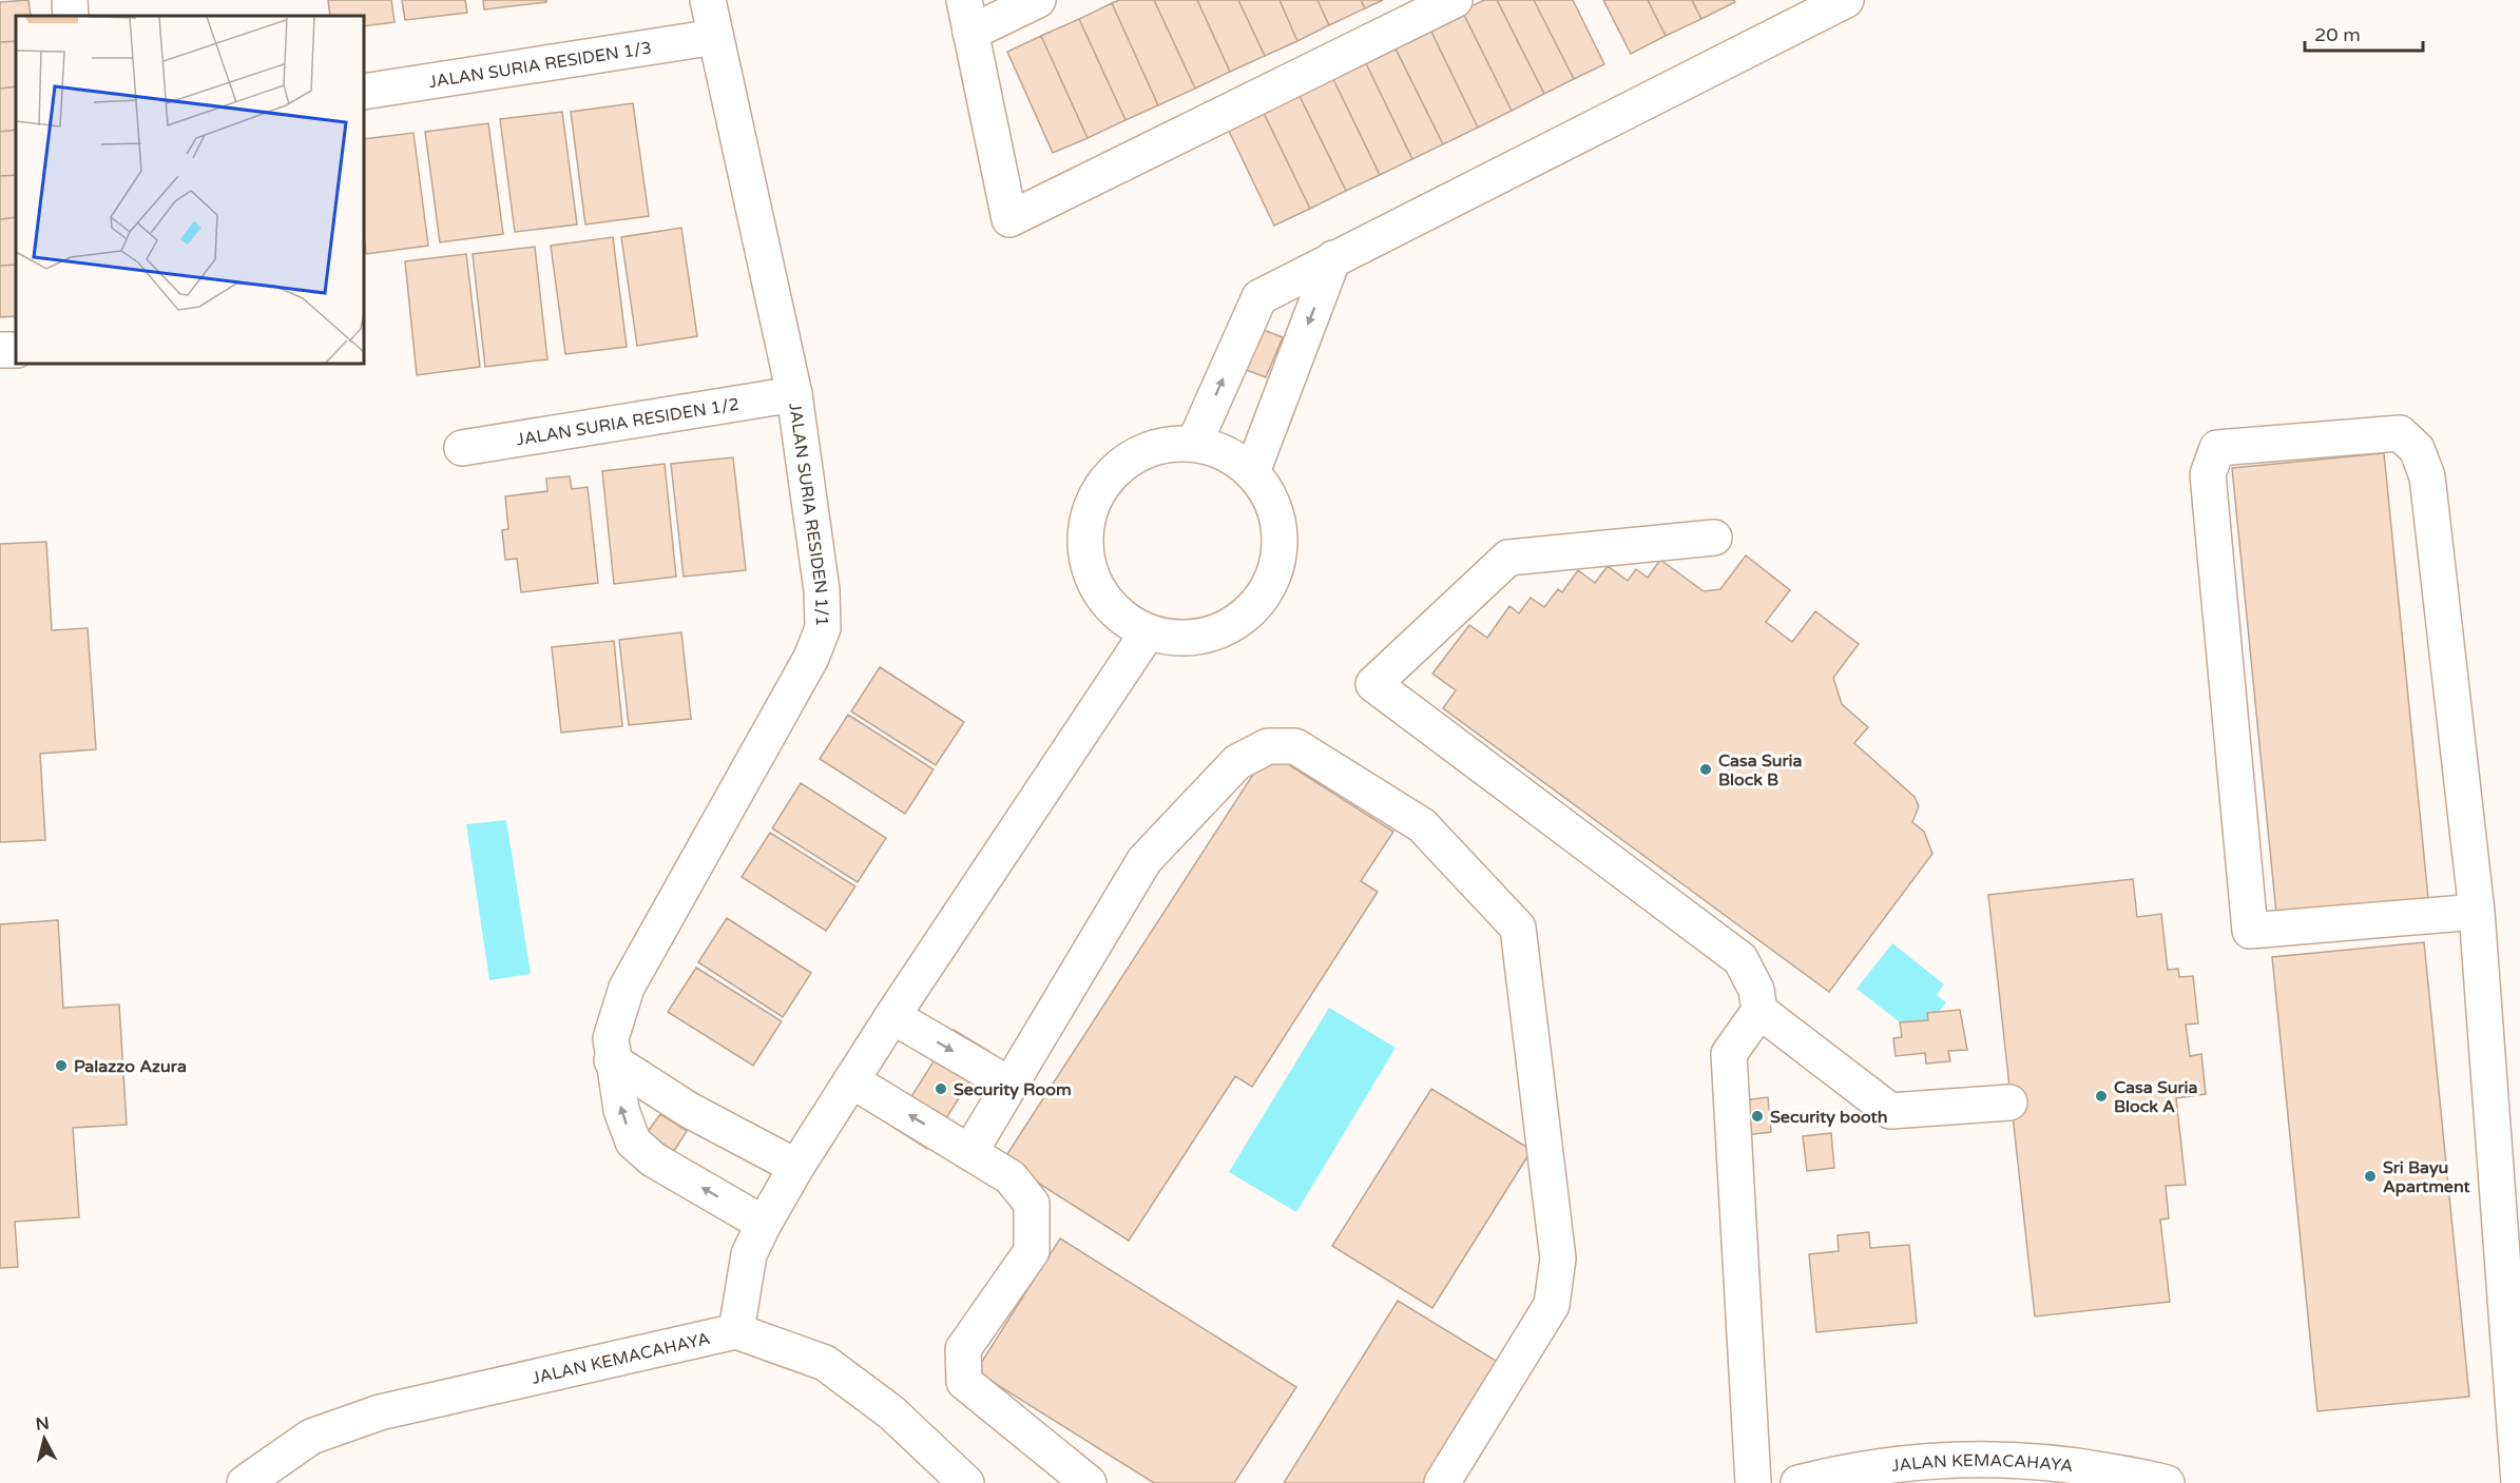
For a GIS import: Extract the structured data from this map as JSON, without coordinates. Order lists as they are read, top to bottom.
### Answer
{
  "streets": {
    "street": [
      "JALAN SURIA RESIDEN 1/3",
      "JALAN SURIA RESIDEN 1/2",
      "JALAN SURIA RESIDEN 1/1",
      "JALAN KEMACAHAYA"
    ]
  },
  "crossings": [
    ["JALAN SURIA RESIDEN 1/3", "JALAN SURIA RESIDEN 1/1"],
    ["JALAN SURIA RESIDEN 1/2", "JALAN SURIA RESIDEN 1/1"]
  ],
  "places": [
    "Casa Suria Block B",
    "Palazzo Azura",
    "Security Room",
    "Casa Suria Block A",
    "Security booth",
    "Sri Bayu Apartment"
  ],
  "scale_bar": "20 m",
  "north": "top"
}
